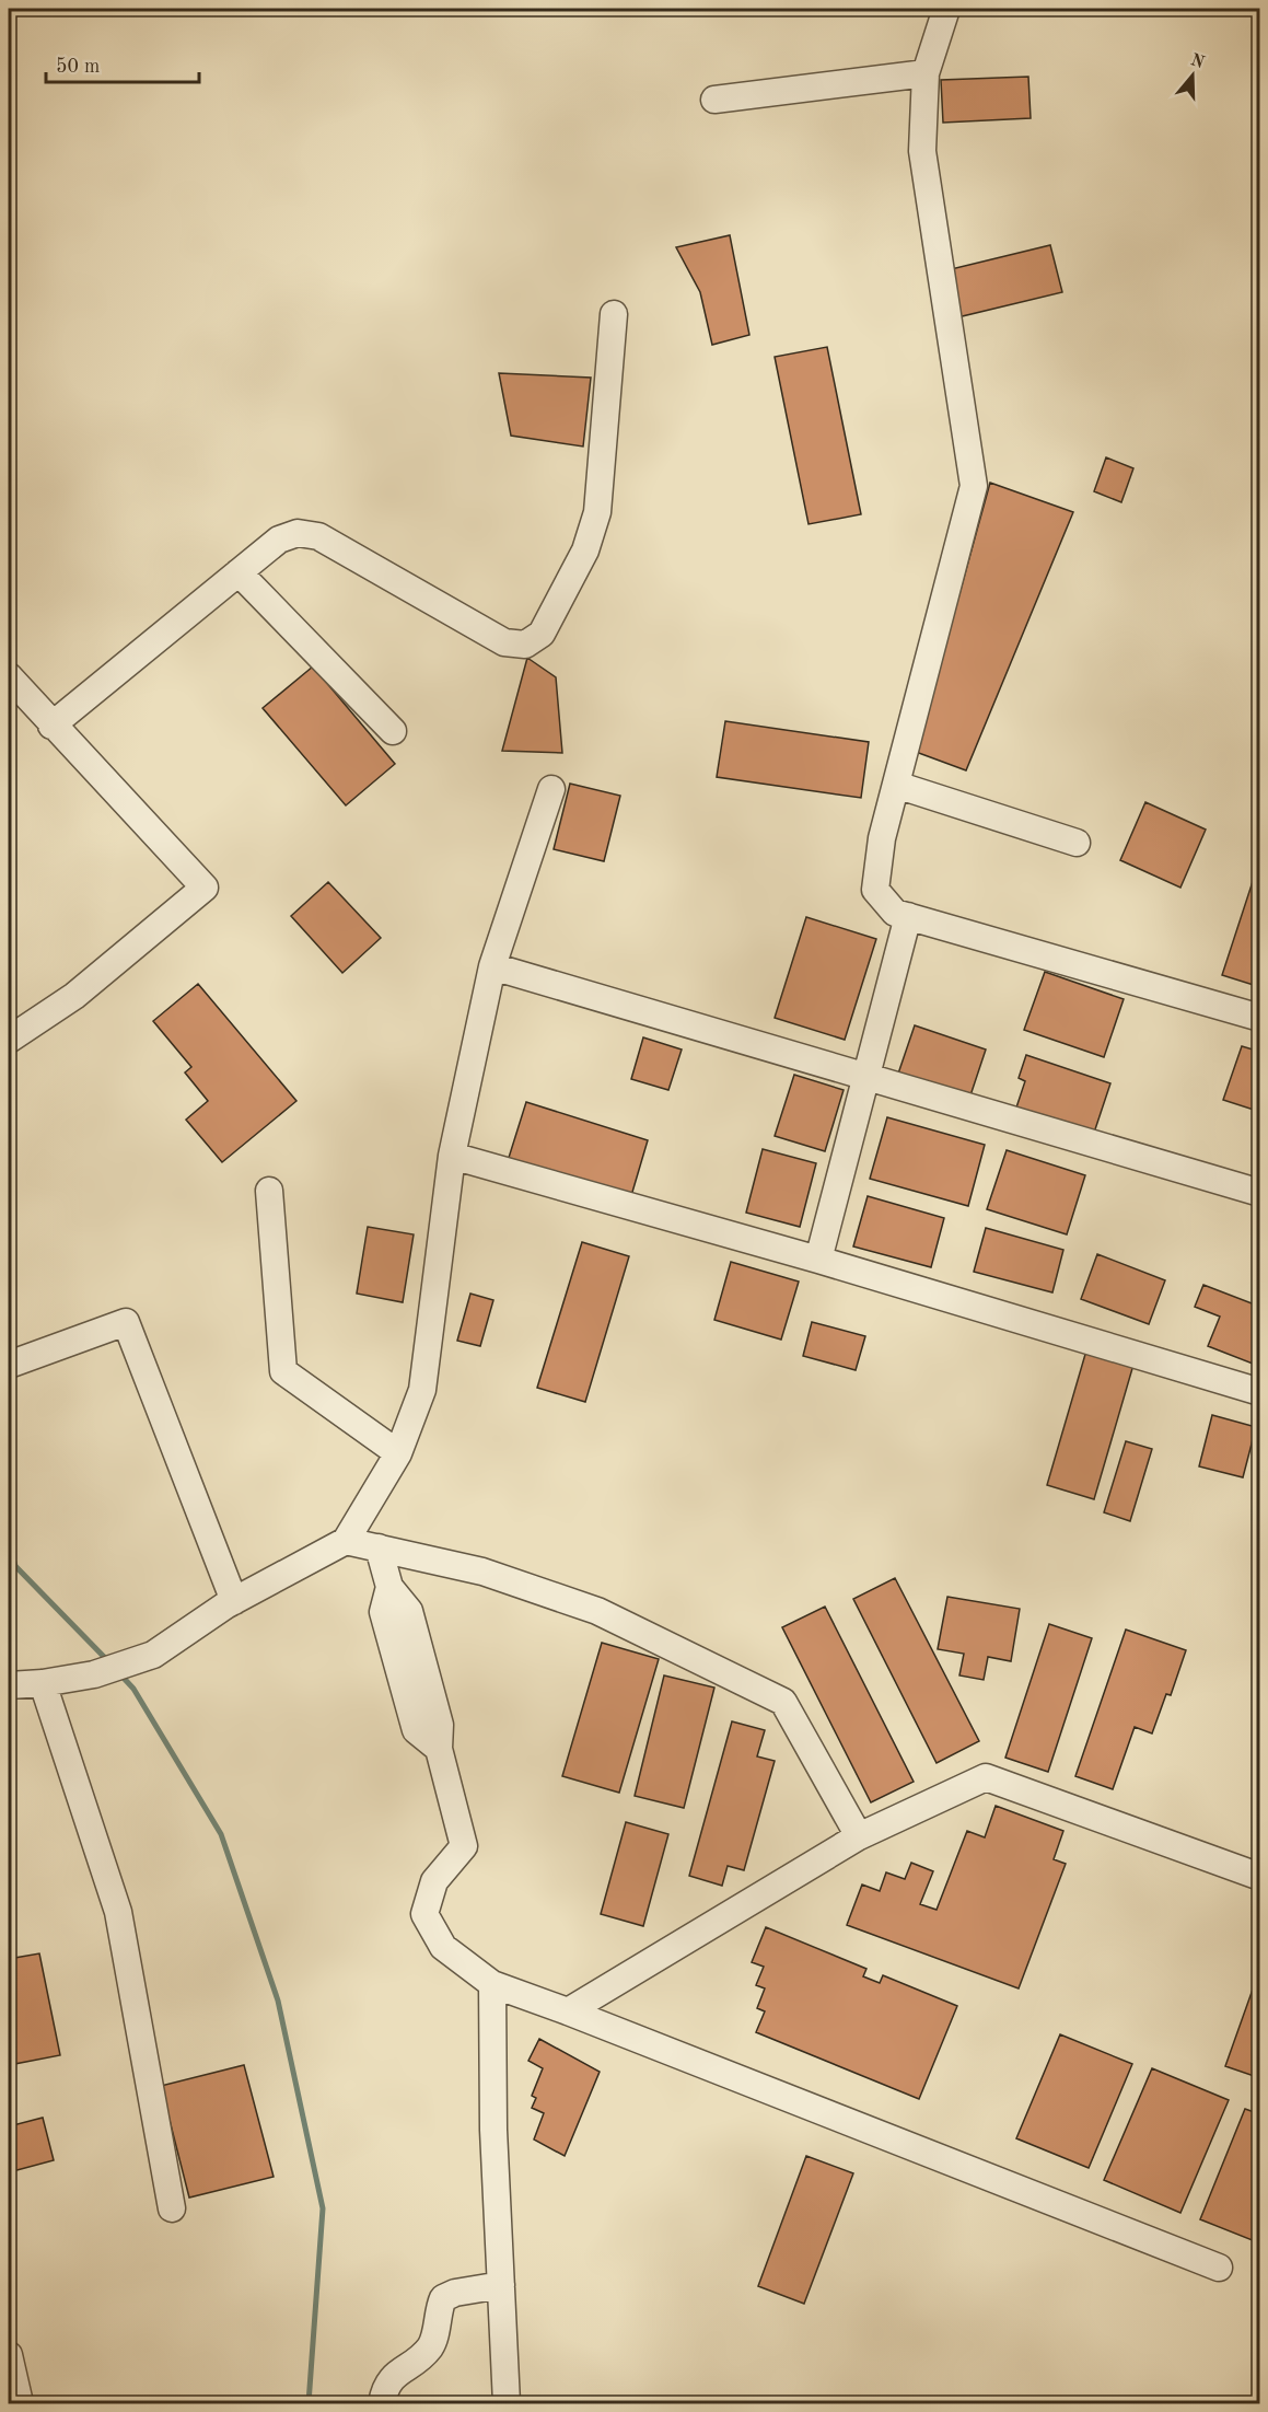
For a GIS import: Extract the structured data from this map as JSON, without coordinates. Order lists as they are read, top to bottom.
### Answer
{
  "scale_bar": "50 m",
  "north": "top"
}
